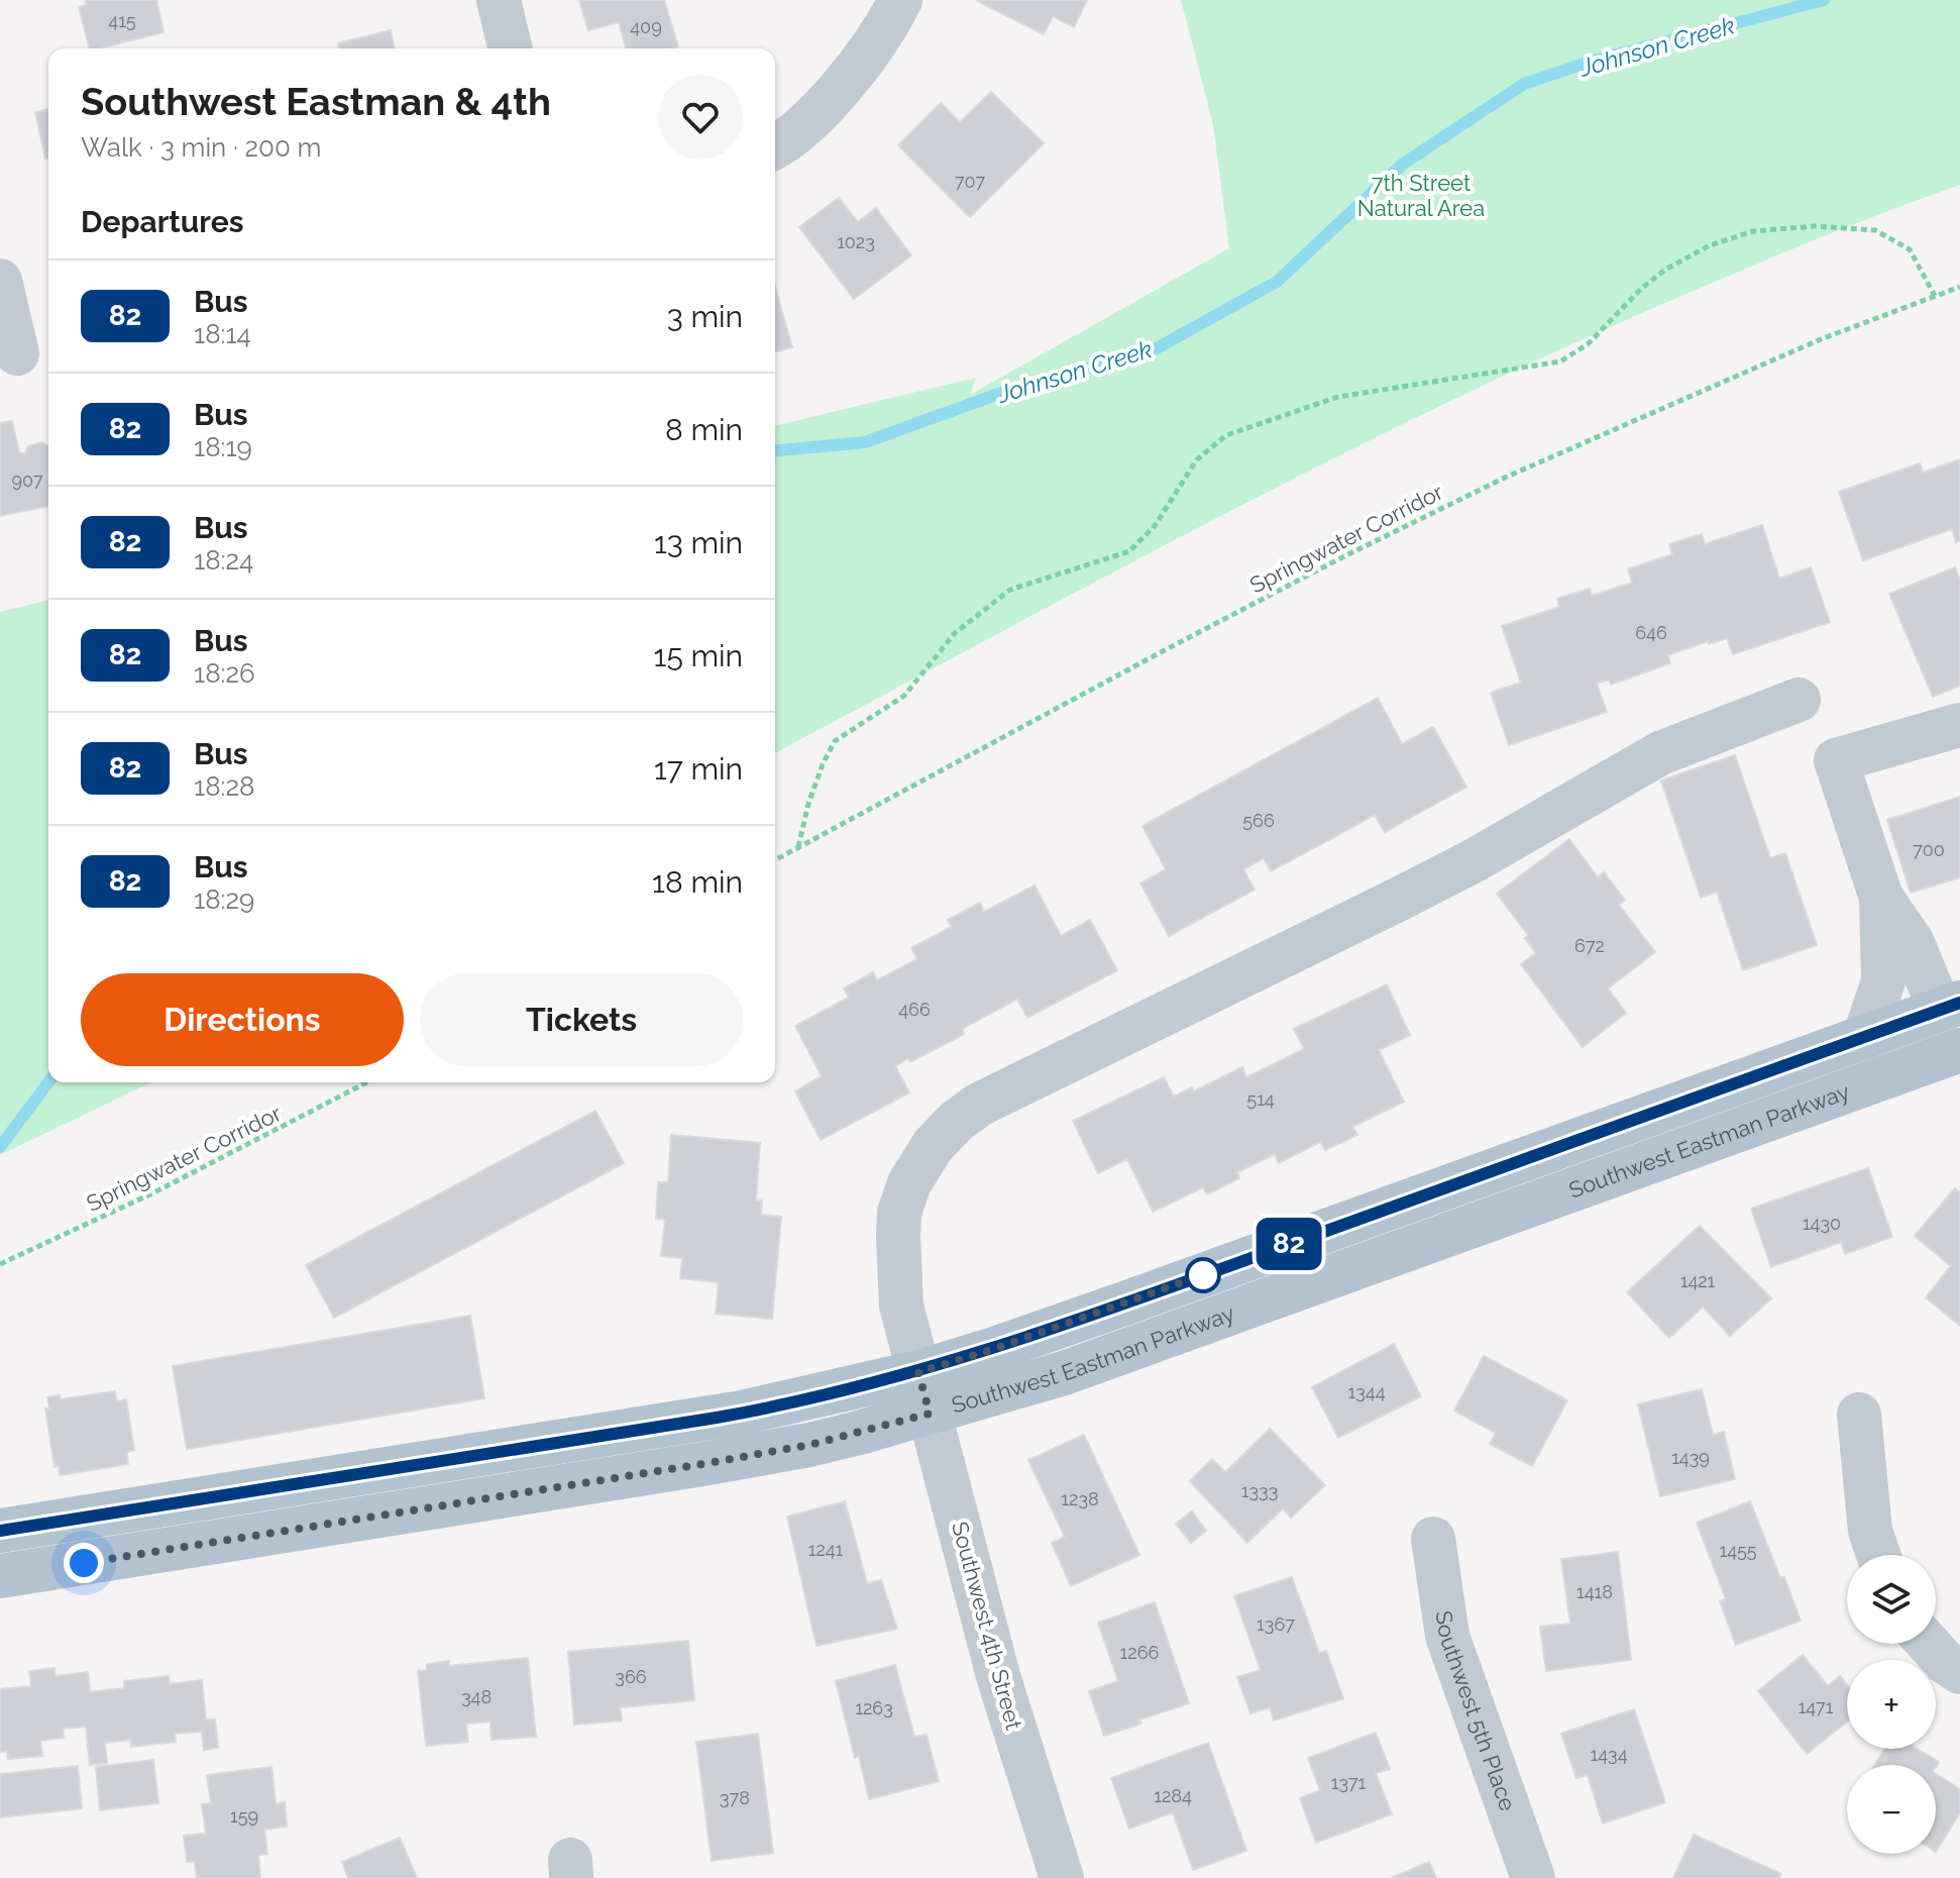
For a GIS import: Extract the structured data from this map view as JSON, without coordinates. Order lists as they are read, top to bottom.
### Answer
{
  "streets": {
    "main road": ["Southwest Eastman Parkway"],
    "street": ["Southwest 4th Street", "Southwest 5th Place"],
    "path": ["Springwater Corridor"]
  },
  "crossings": [
    ["Southwest Eastman Parkway", "Southwest 4th Street"]
  ],
  "water": ["Johnson Creek"],
  "parks": ["7th Street Natural Area"],
  "lines": ["bus line 82"],
  "house_numbers": [
    "415",
    "409",
    "707",
    "1023",
    "907",
    "646",
    "566",
    "700",
    "672",
    "466",
    "514",
    "1430",
    "1421",
    "1344",
    "1439",
    "1333",
    "1238",
    "1241",
    "1455",
    "1418",
    "1367",
    "1266",
    "366",
    "348",
    "1471",
    "1263",
    "1434",
    "1371",
    "1284",
    "378",
    "159"
  ],
  "page": {
    "on_map": "82",
    "heading": [
      ["Southwest Eastman & 4th", "Walk · 3 min · 200 m"],
      "Departures"
    ],
    "list": [
      {
        "mark": "82",
        "name": "Bus",
        "note": "18:14",
        "value": "3 min"
      },
      {
        "mark": "82",
        "name": "Bus",
        "note": "18:19",
        "value": "8 min"
      },
      {
        "mark": "82",
        "name": "Bus",
        "note": "18:24",
        "value": "13 min"
      },
      {
        "mark": "82",
        "name": "Bus",
        "note": "18:26",
        "value": "15 min"
      },
      {
        "mark": "82",
        "name": "Bus",
        "note": "18:28",
        "value": "17 min"
      },
      {
        "mark": "82",
        "name": "Bus",
        "note": "18:29",
        "value": "18 min"
      }
    ],
    "buttons": ["Directions", "Tickets"],
    "map_buttons": ["+", "−"]
  }
}
